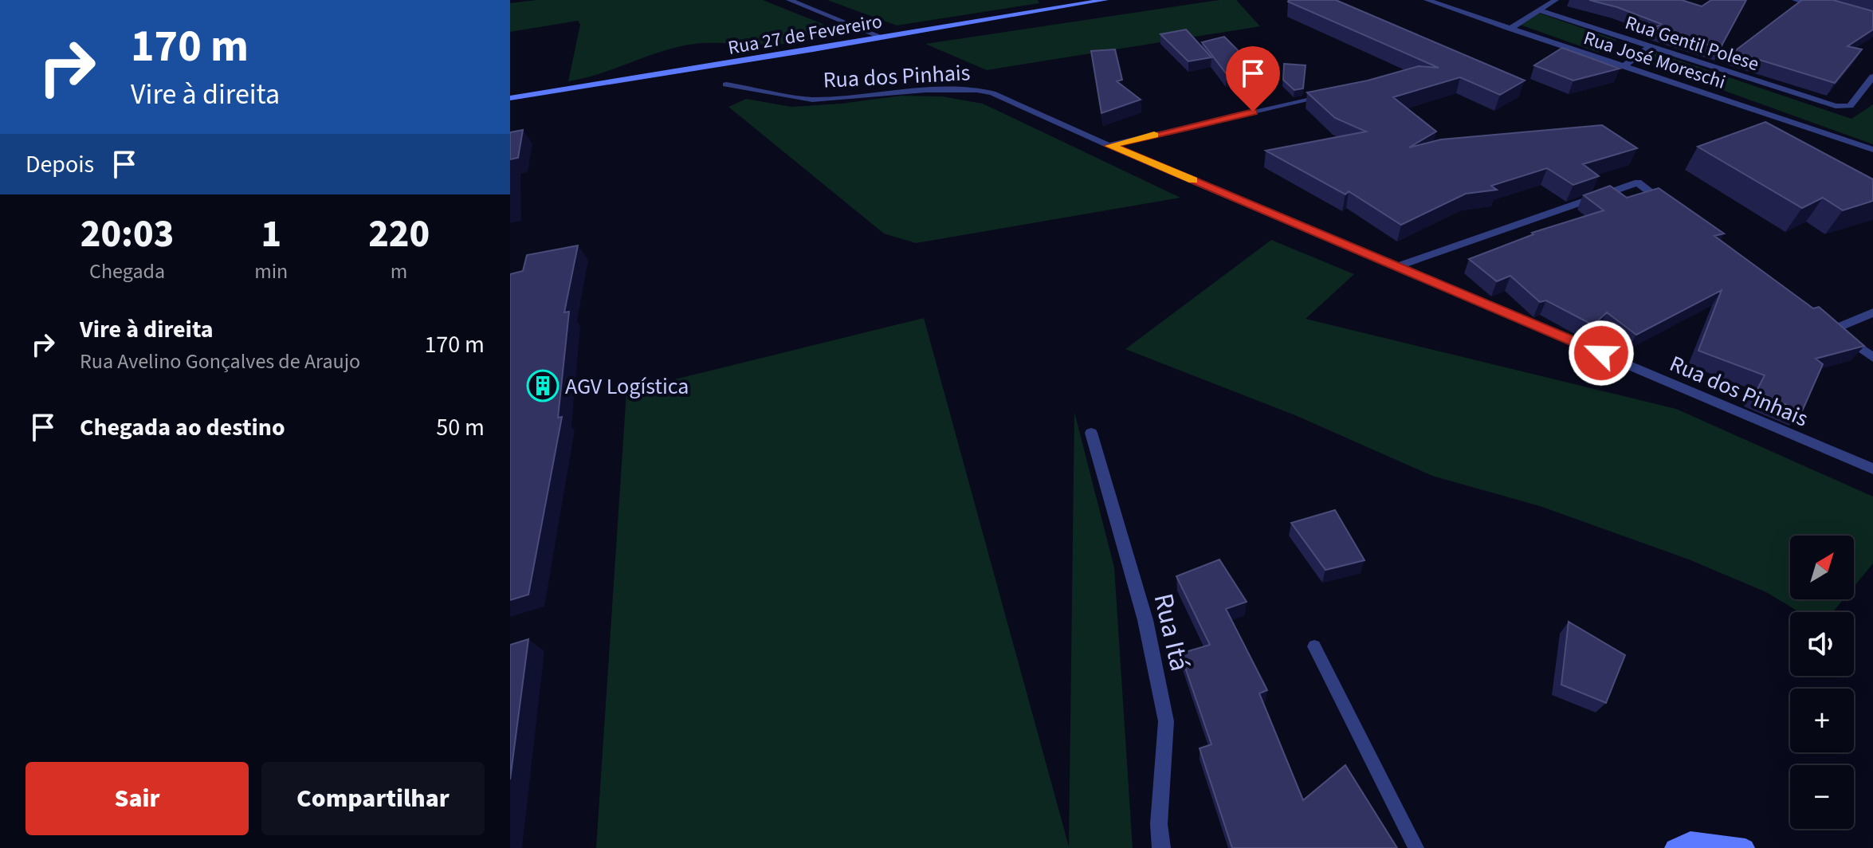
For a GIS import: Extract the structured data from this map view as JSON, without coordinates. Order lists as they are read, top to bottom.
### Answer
{
  "streets": {
    "main road": ["Rua 27 de Fevereiro"],
    "street": [
      "Rua Gentil Polese",
      "Rua José Moreschi",
      "Rua dos Pinhais",
      "Rua Itá"
    ]
  },
  "places": {
    "building": ["AGV Logística"]
  },
  "north": "top right",
  "page": {
    "turn": ["170 m", "Vire à direita"],
    "then": "Depois",
    "eta": [
      "20:03",
      "Chegada",
      "1",
      "min",
      "220",
      "m"
    ],
    "list": [
      {
        "name": "Vire à direita",
        "note": "Rua Avelino Gonçalves de Araujo",
        "value": "170 m"
      },
      {
        "name": "Chegada ao destino",
        "value": "50 m"
      }
    ],
    "map_buttons": ["+", "−"],
    "buttons": ["Sair", "Compartilhar"]
  }
}
